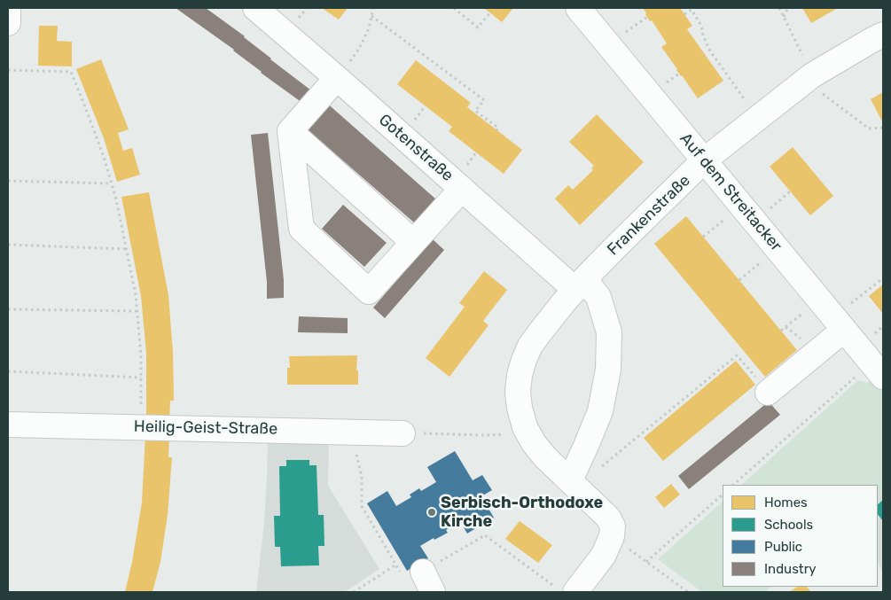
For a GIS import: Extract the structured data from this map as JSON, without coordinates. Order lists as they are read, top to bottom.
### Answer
{
  "streets": {
    "street": [
      "Gotenstraße",
      "Auf dem Streitacker",
      "Frankenstraße",
      "Heilig-Geist-Straße"
    ]
  },
  "crossings": [
    ["Gotenstraße", "Frankenstraße"],
    ["Auf dem Streitacker", "Frankenstraße"]
  ],
  "places": ["Serbisch-Orthodoxe Kirche"],
  "legend": [
    "Homes",
    "Schools",
    "Public",
    "Industry"
  ]
}
